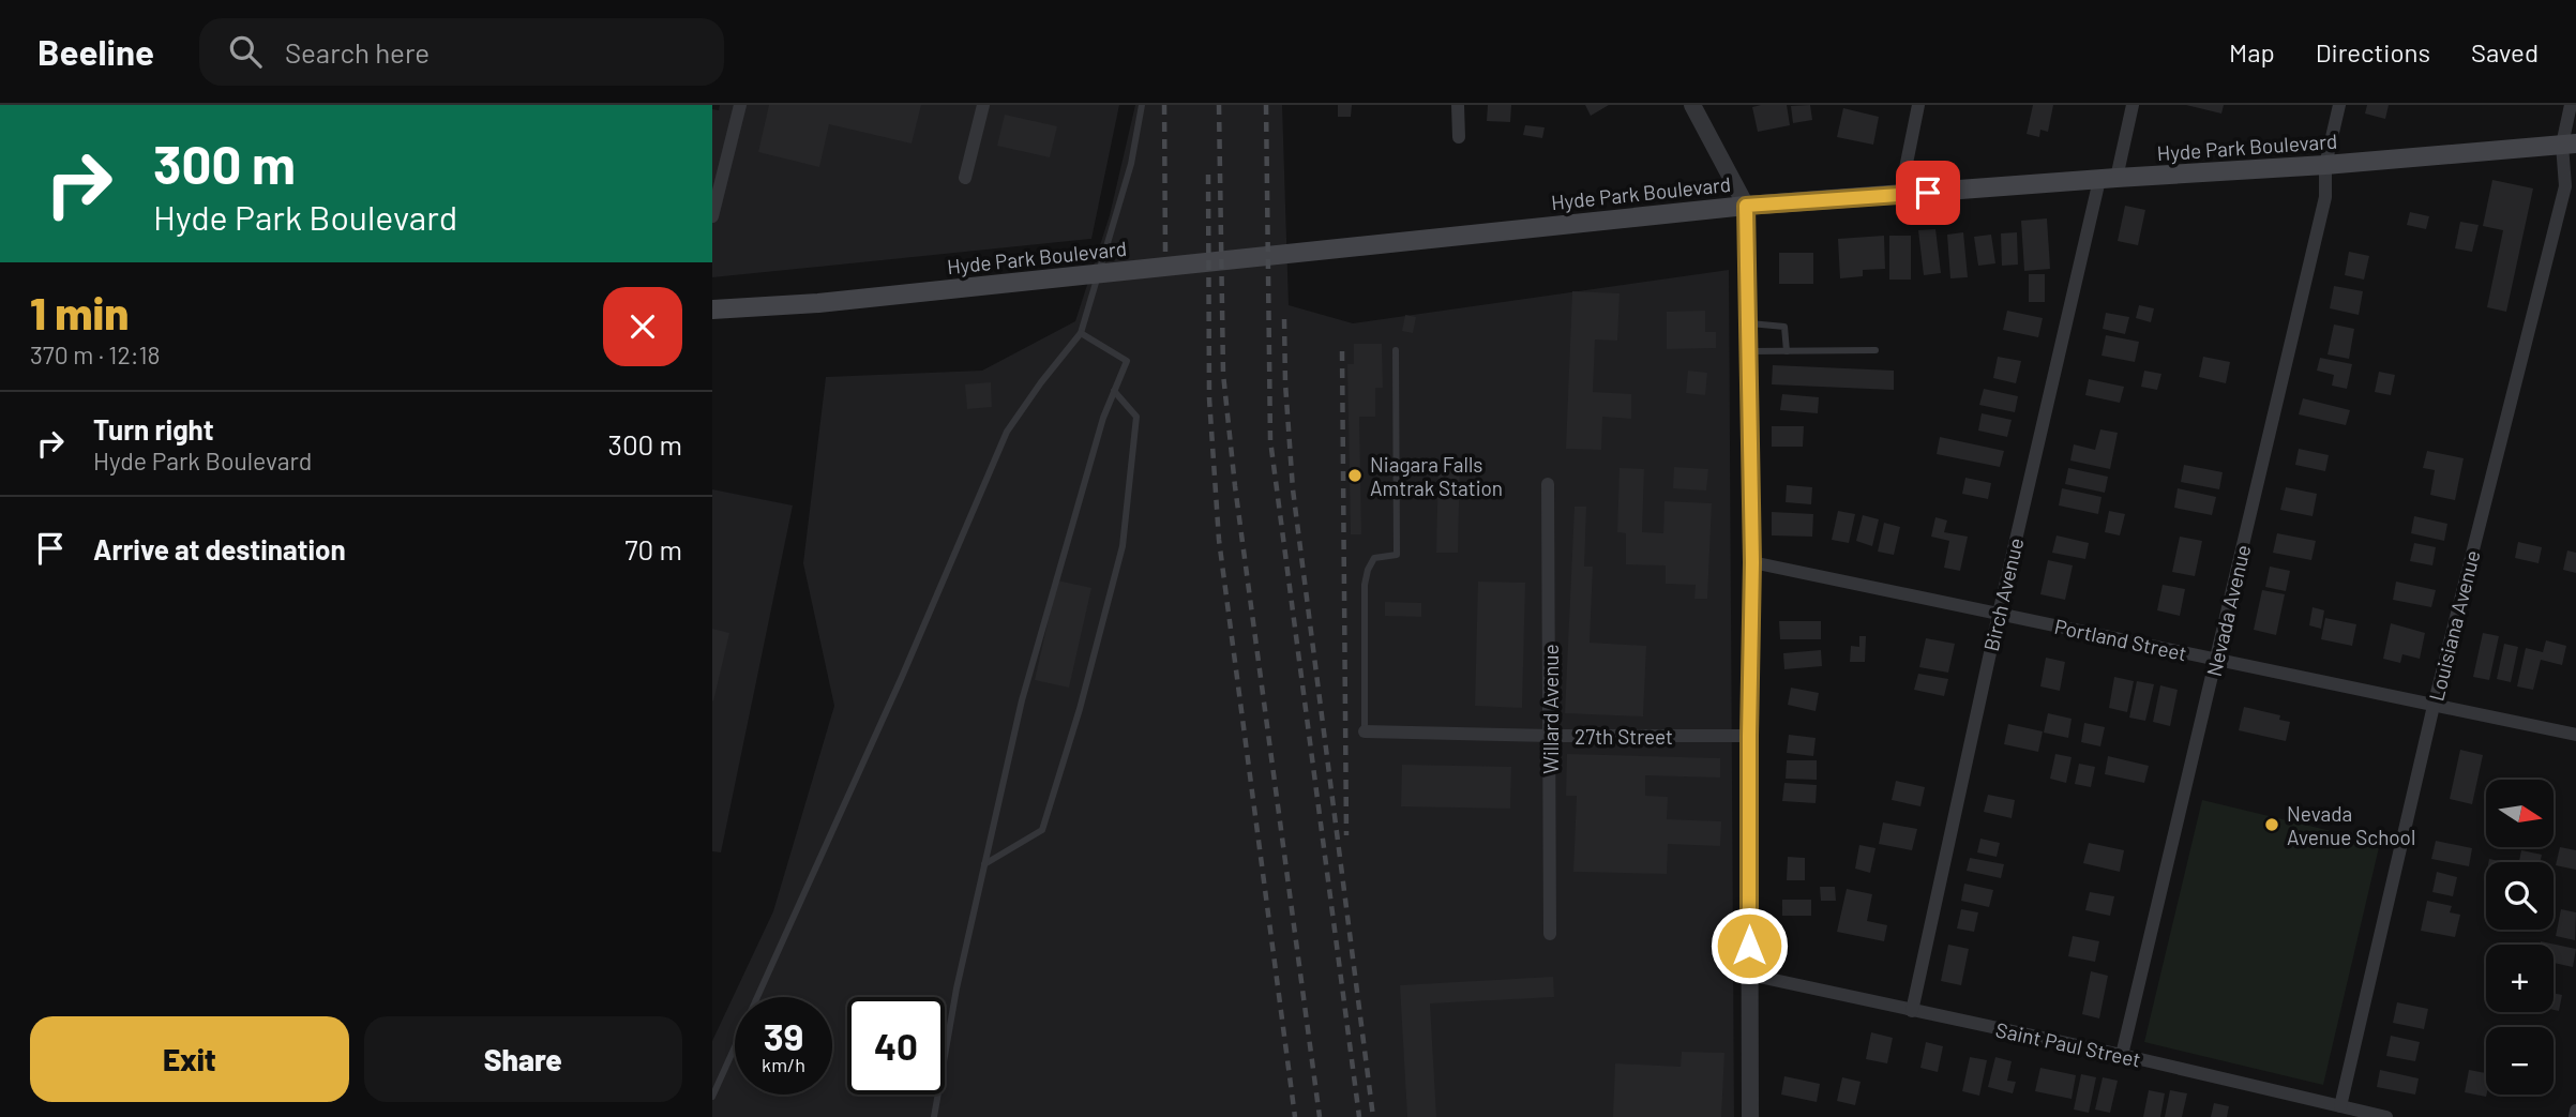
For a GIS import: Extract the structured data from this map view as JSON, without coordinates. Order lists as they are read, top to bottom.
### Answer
{
  "streets": {
    "main road": ["Hyde Park Boulevard"],
    "street": [
      "Birch Avenue",
      "Nevada Avenue",
      "Louisiana Avenue",
      "Portland Street",
      "Willard Avenue",
      "27th Street",
      "Saint Paul Street"
    ]
  },
  "crossings": [
    ["Hyde Park Boulevard", "Birch Avenue"],
    ["Hyde Park Boulevard", "Nevada Avenue"],
    ["Hyde Park Boulevard", "Louisiana Avenue"],
    ["Birch Avenue", "Portland Street"],
    ["Birch Avenue", "Saint Paul Street"],
    ["Nevada Avenue", "Portland Street"],
    ["Nevada Avenue", "Saint Paul Street"],
    ["Louisiana Avenue", "Portland Street"],
    ["Louisiana Avenue", "Saint Paul Street"],
    ["Willard Avenue", "27th Street"]
  ],
  "places": ["Niagara Falls Amtrak Station", "Nevada Avenue School"],
  "north": "right",
  "page": {
    "header": "Beeline",
    "search": "Search here",
    "nav": ["Map", "Directions", "Saved"],
    "turn": ["300 m", "Hyde Park Boulevard"],
    "heading": ["1 min", "370 m · 12:18"],
    "list": [
      {
        "name": "Turn right",
        "note": "Hyde Park Boulevard",
        "value": "300 m"
      },
      {
        "name": "Arrive at destination",
        "value": "70 m"
      }
    ],
    "map_buttons": ["+", "−"],
    "speed": "39 km/h",
    "limit": "40",
    "buttons": ["Exit", "Share"]
  }
}
